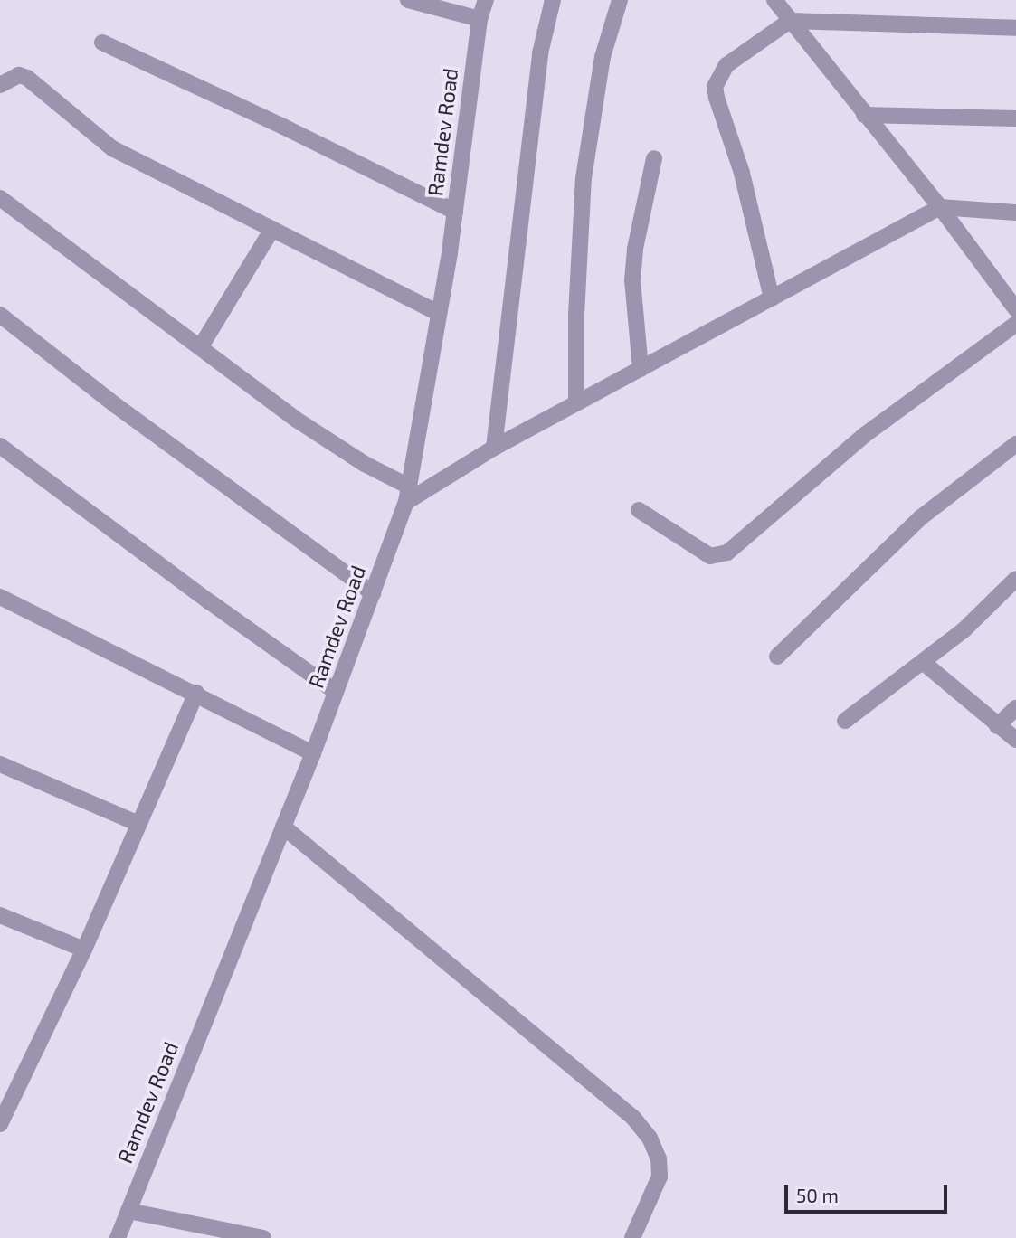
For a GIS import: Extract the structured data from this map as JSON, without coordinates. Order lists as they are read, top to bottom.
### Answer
{
  "streets": {
    "street": ["Ramdev Road"]
  },
  "scale_bar": "50 m"
}
